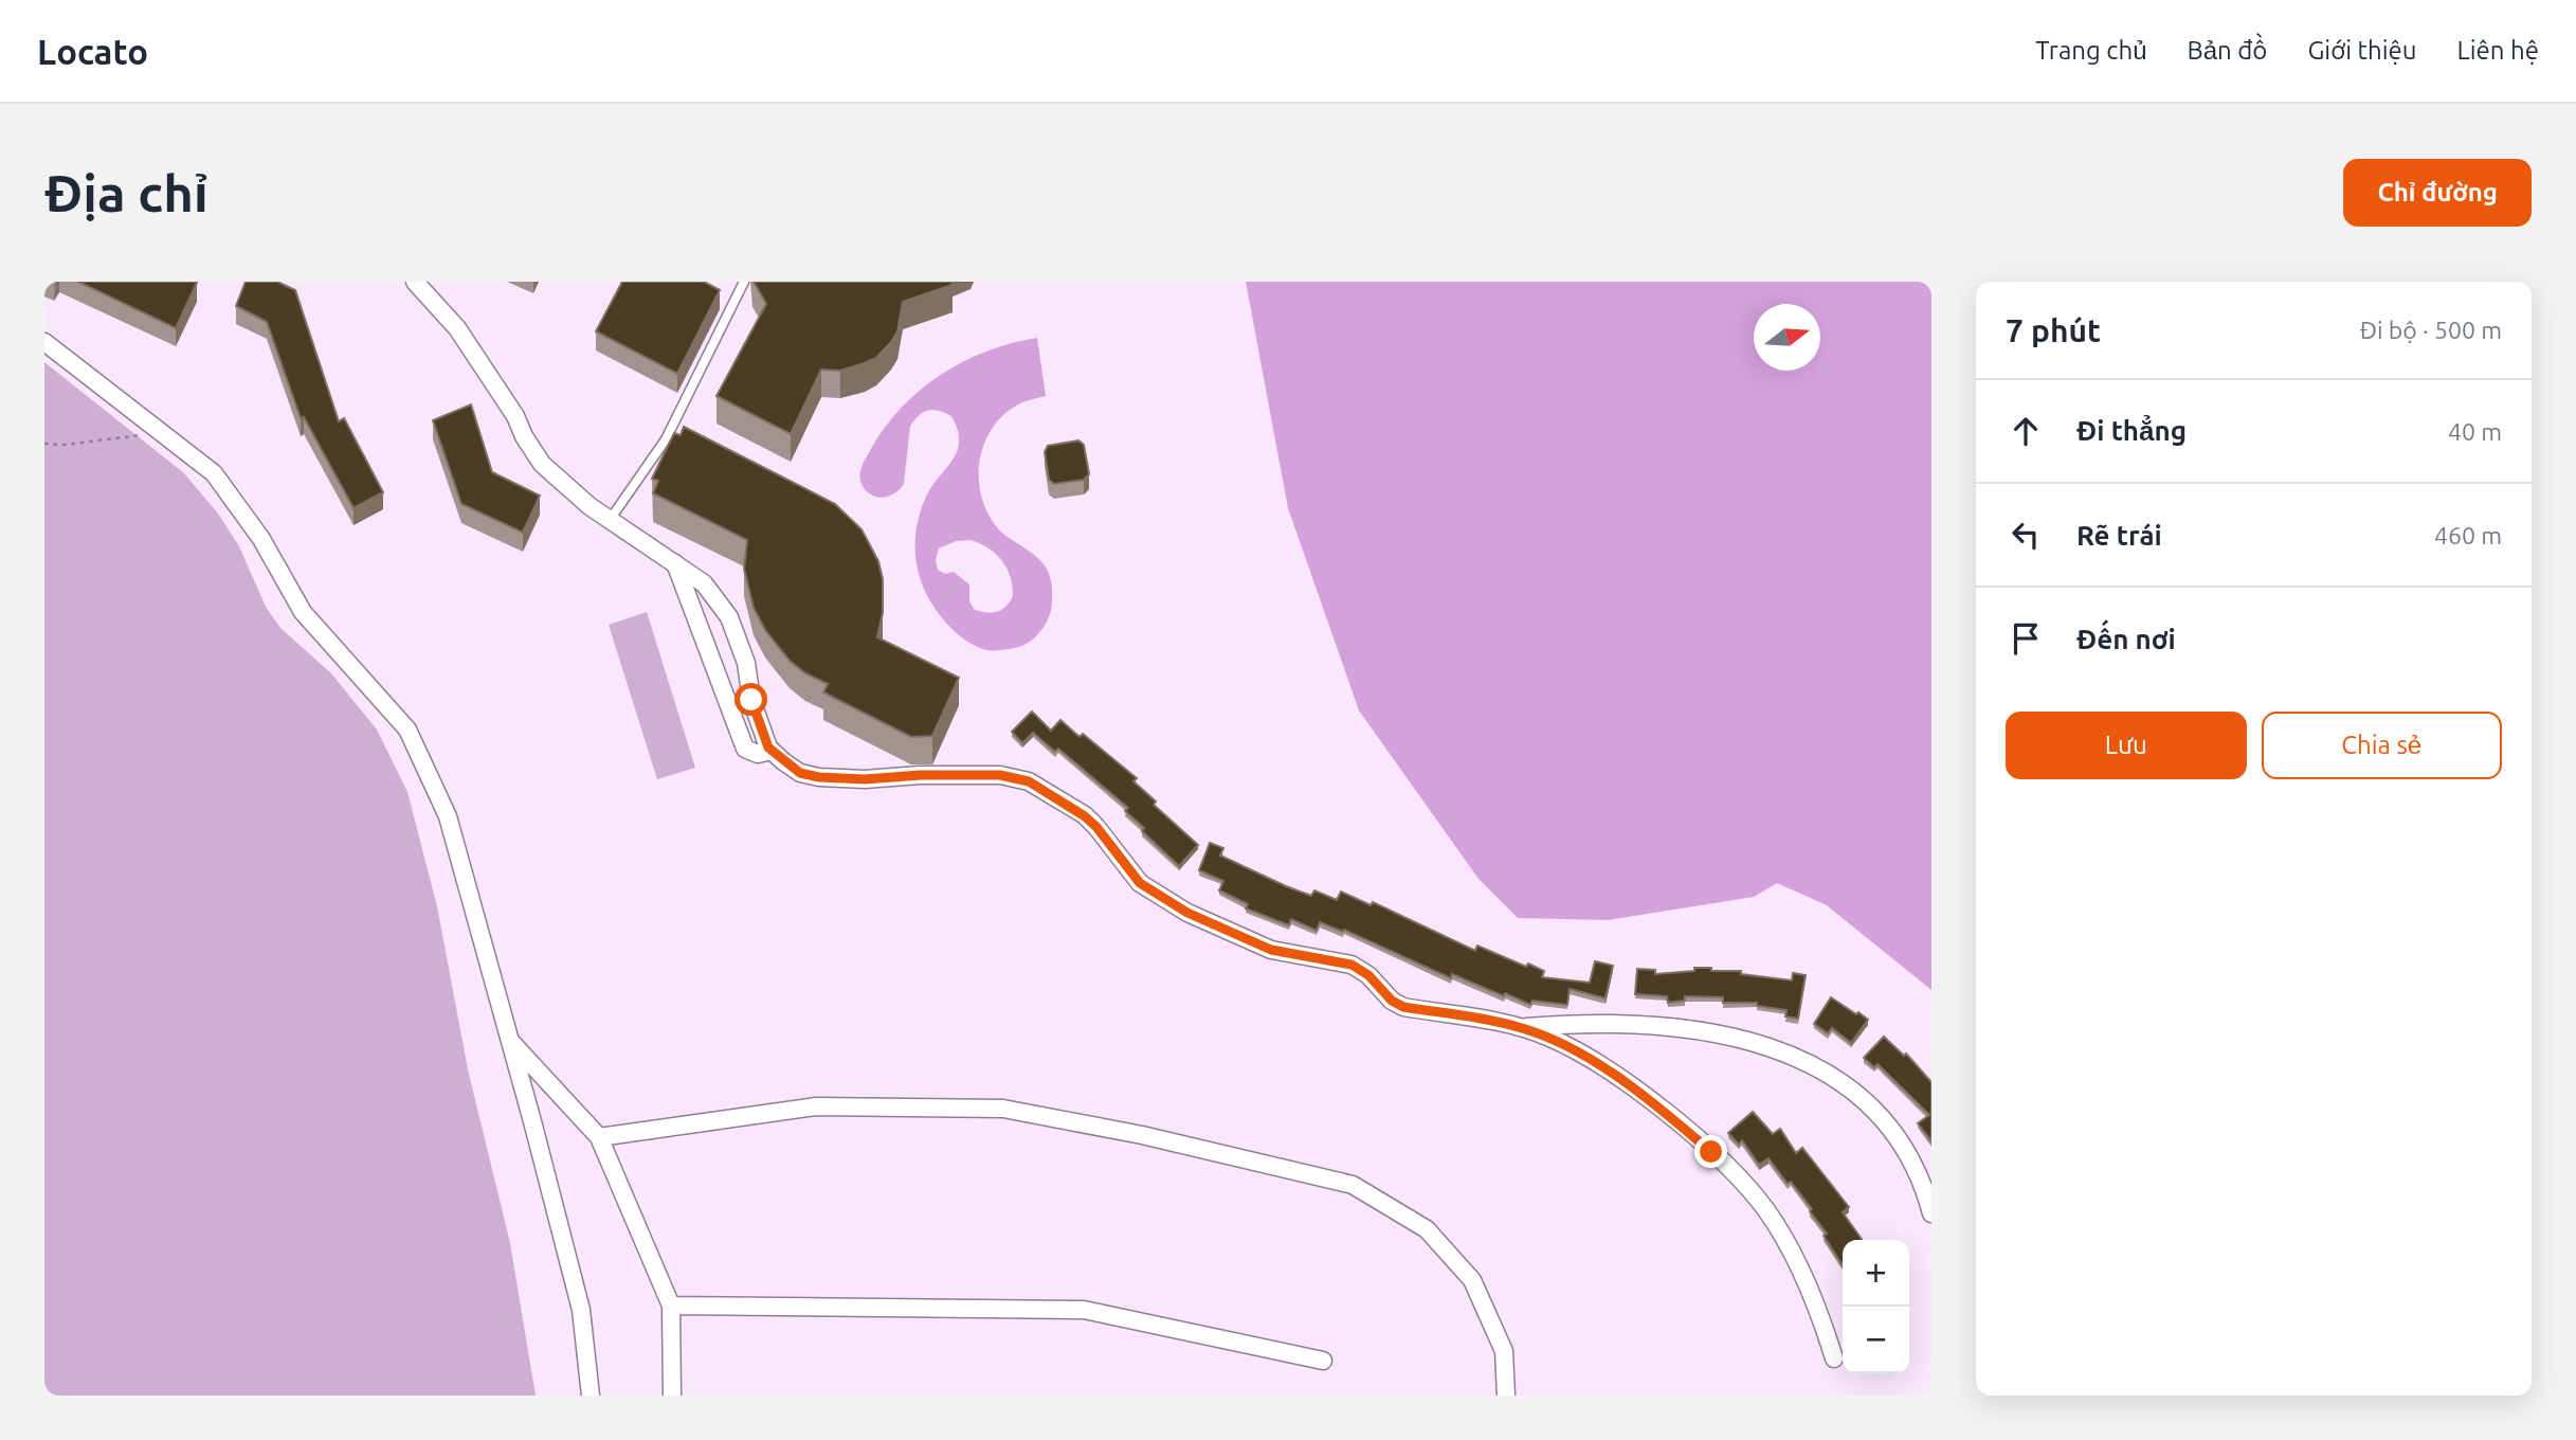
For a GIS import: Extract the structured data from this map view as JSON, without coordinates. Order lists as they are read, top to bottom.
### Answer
{
  "north": "right",
  "page": {
    "header": "Locato",
    "nav": [
      "Trang chủ",
      "Bản đồ",
      "Giới thiệu",
      "Liên hệ"
    ],
    "buttons": [
      "Chỉ đường",
      ["Lưu", "Chia sẻ"]
    ],
    "title": "Địa chỉ",
    "heading": ["7 phút", "Đi bộ · 500 m"],
    "list": [
      ["Đi thẳng", "40 m"],
      ["Rẽ trái", "460 m"],
      "Đến nơi"
    ],
    "map_buttons": ["+", "−"]
  }
}
